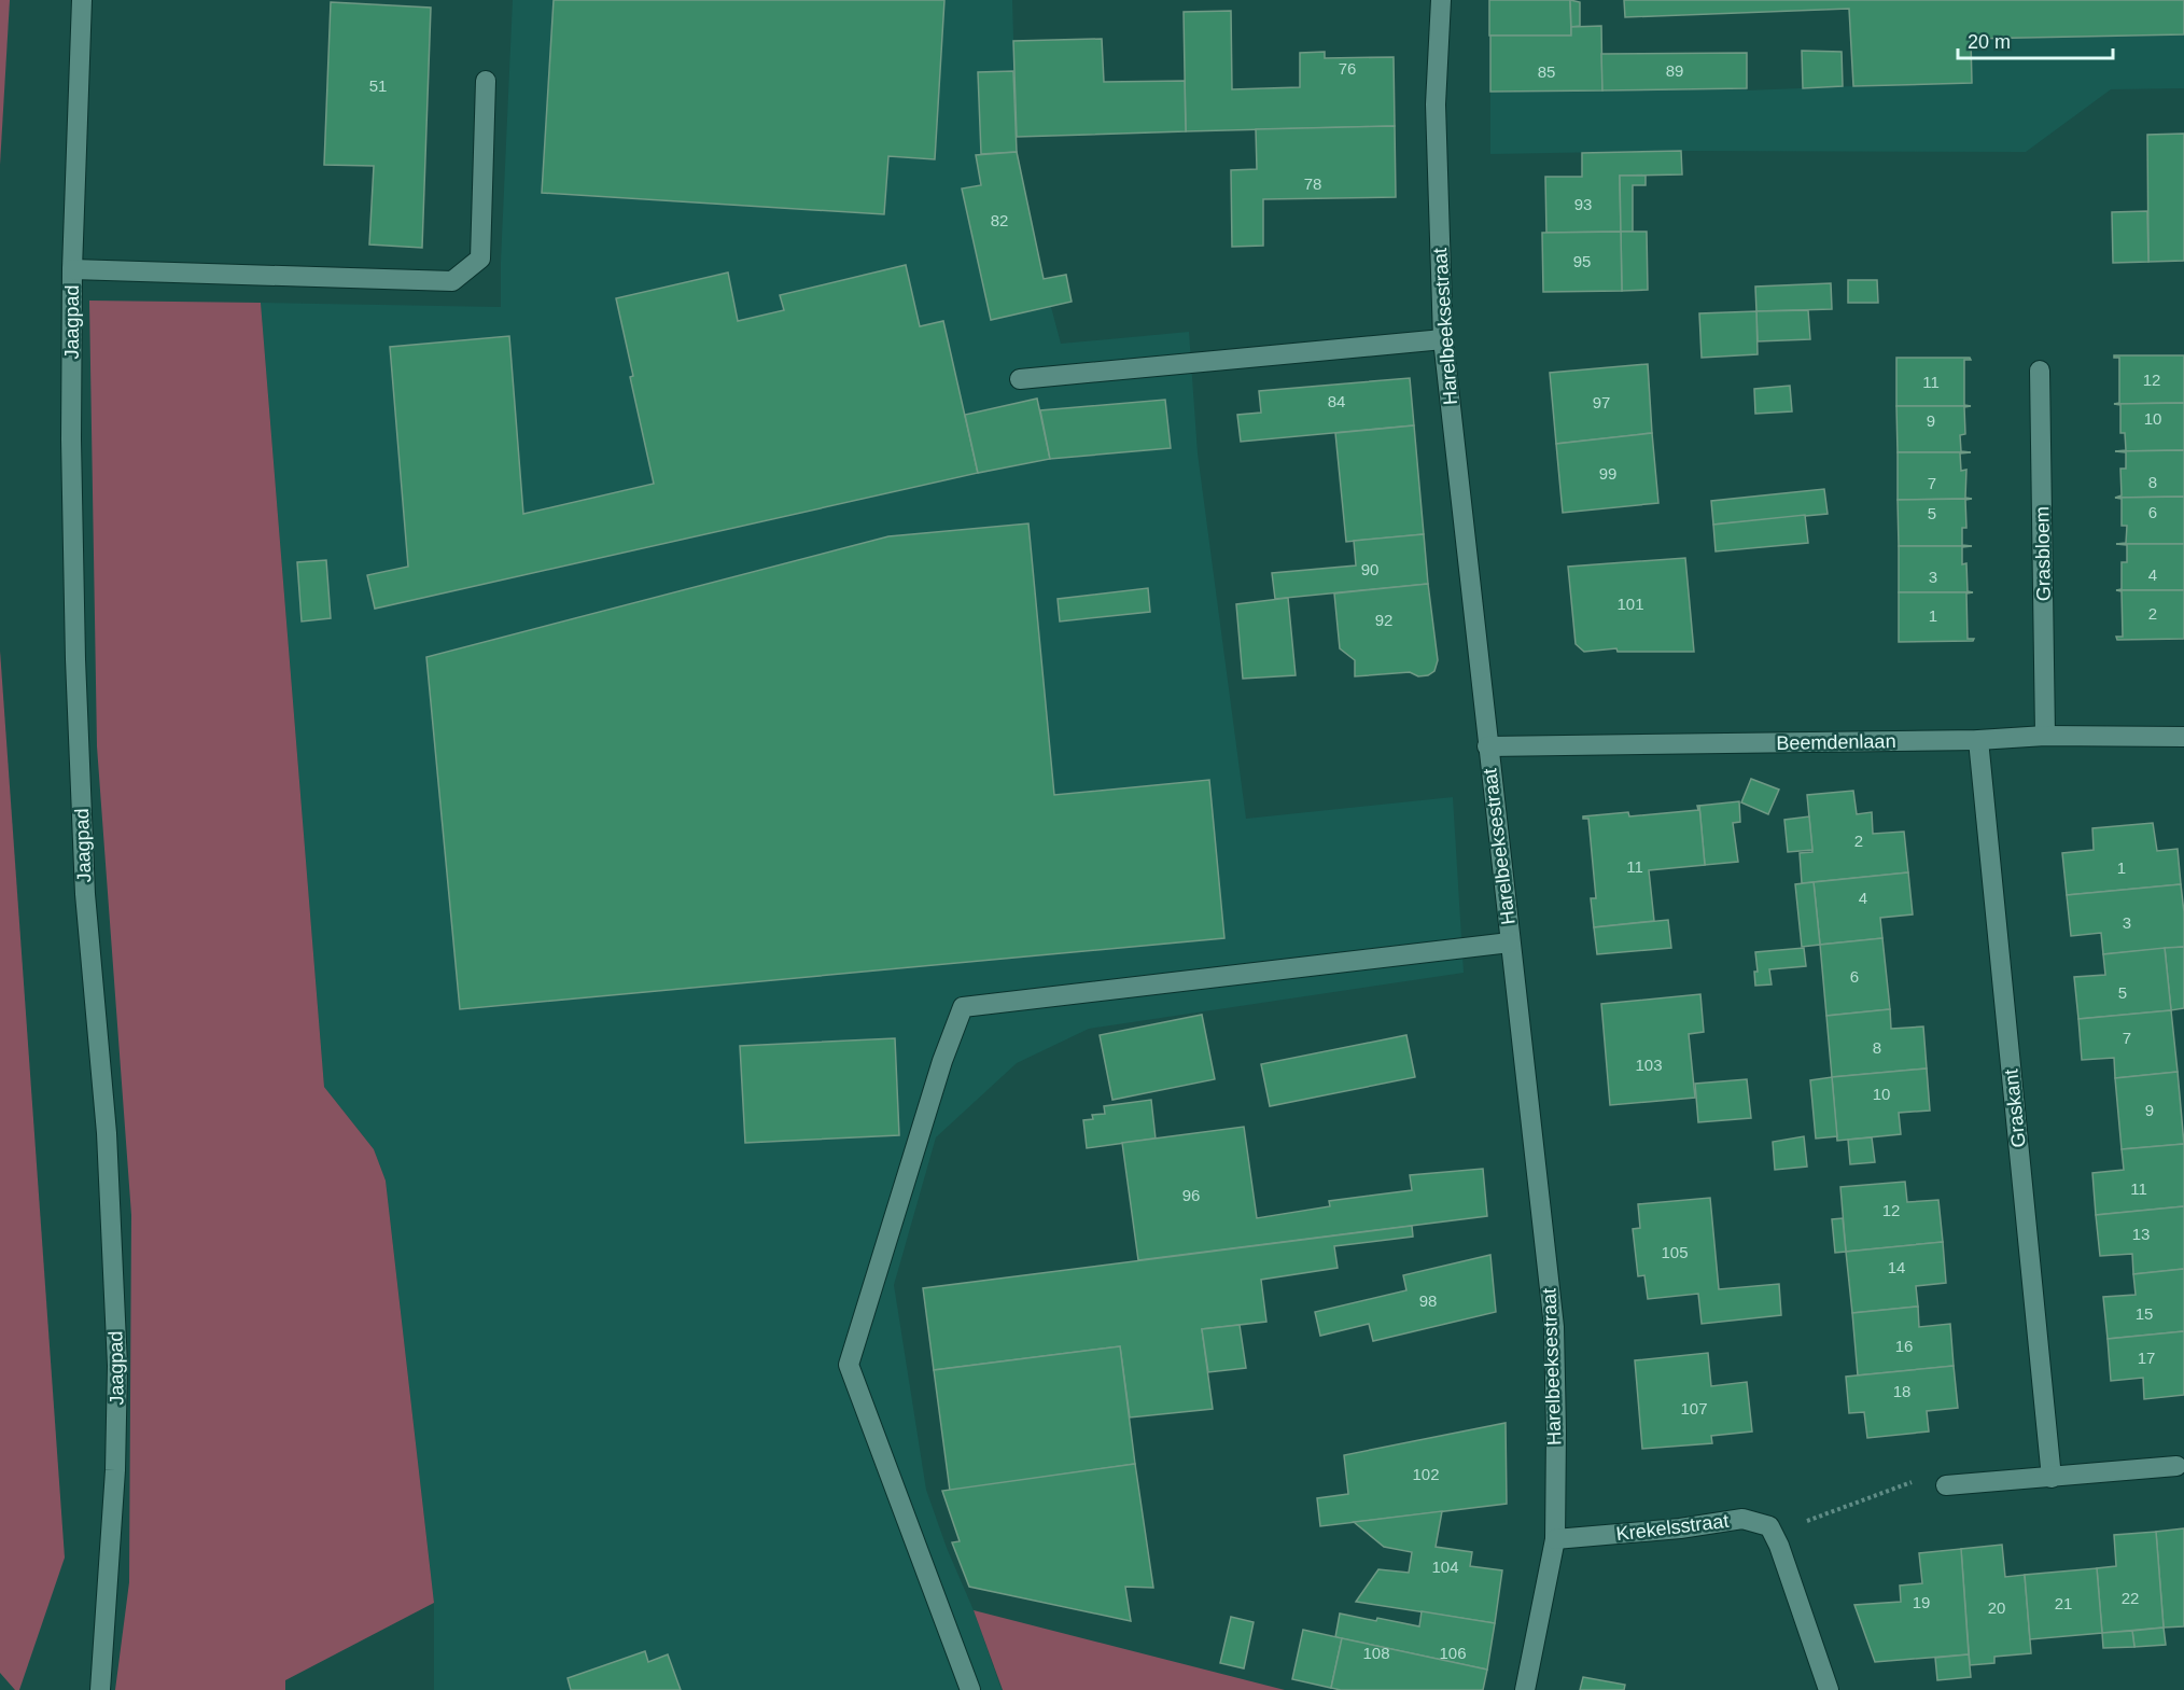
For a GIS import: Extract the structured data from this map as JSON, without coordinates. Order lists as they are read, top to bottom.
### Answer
{
  "streets": {
    "street": [
      "Jaagpad",
      "Harelbeeksestraat",
      "Grasbloem",
      "Beemdenlaan",
      "Graskant",
      "Krekelsstraat"
    ]
  },
  "crossings": [
    ["Harelbeeksestraat", "Beemdenlaan"],
    ["Harelbeeksestraat", "Krekelsstraat"],
    ["Grasbloem", "Beemdenlaan"],
    ["Beemdenlaan", "Graskant"]
  ],
  "house_numbers": [
    "76",
    "89",
    "85",
    "51",
    "78",
    "93",
    "82",
    "95",
    "12",
    "11",
    "84",
    "97",
    "10",
    "9",
    "99",
    "8",
    "7",
    "6",
    "5",
    "90",
    "4",
    "3",
    "101",
    "2",
    "1",
    "92",
    "2",
    "11",
    "1",
    "4",
    "3",
    "6",
    "5",
    "7",
    "8",
    "103",
    "10",
    "9",
    "11",
    "96",
    "12",
    "13",
    "105",
    "14",
    "98",
    "15",
    "16",
    "17",
    "18",
    "107",
    "102",
    "104",
    "22",
    "19",
    "21",
    "20",
    "108",
    "106"
  ],
  "scale_bar": "20 m"
}
